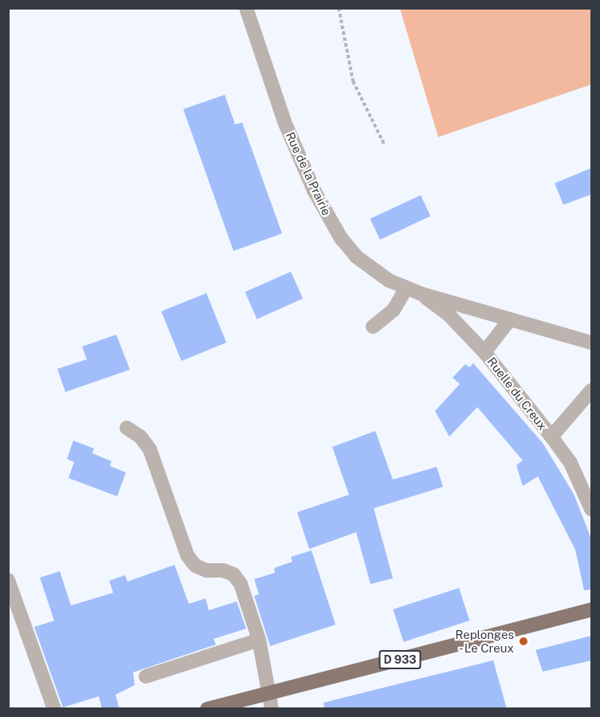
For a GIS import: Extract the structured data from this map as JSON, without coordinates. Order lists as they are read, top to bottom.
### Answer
{
  "streets": {
    "main road": ["D 933"],
    "street": ["Rue de la Prairie", "Ruelle du Creux"]
  },
  "crossings": [
    ["Rue de la Prairie", "Ruelle du Creux"]
  ],
  "places": ["Replonges - Le Creux"]
}
